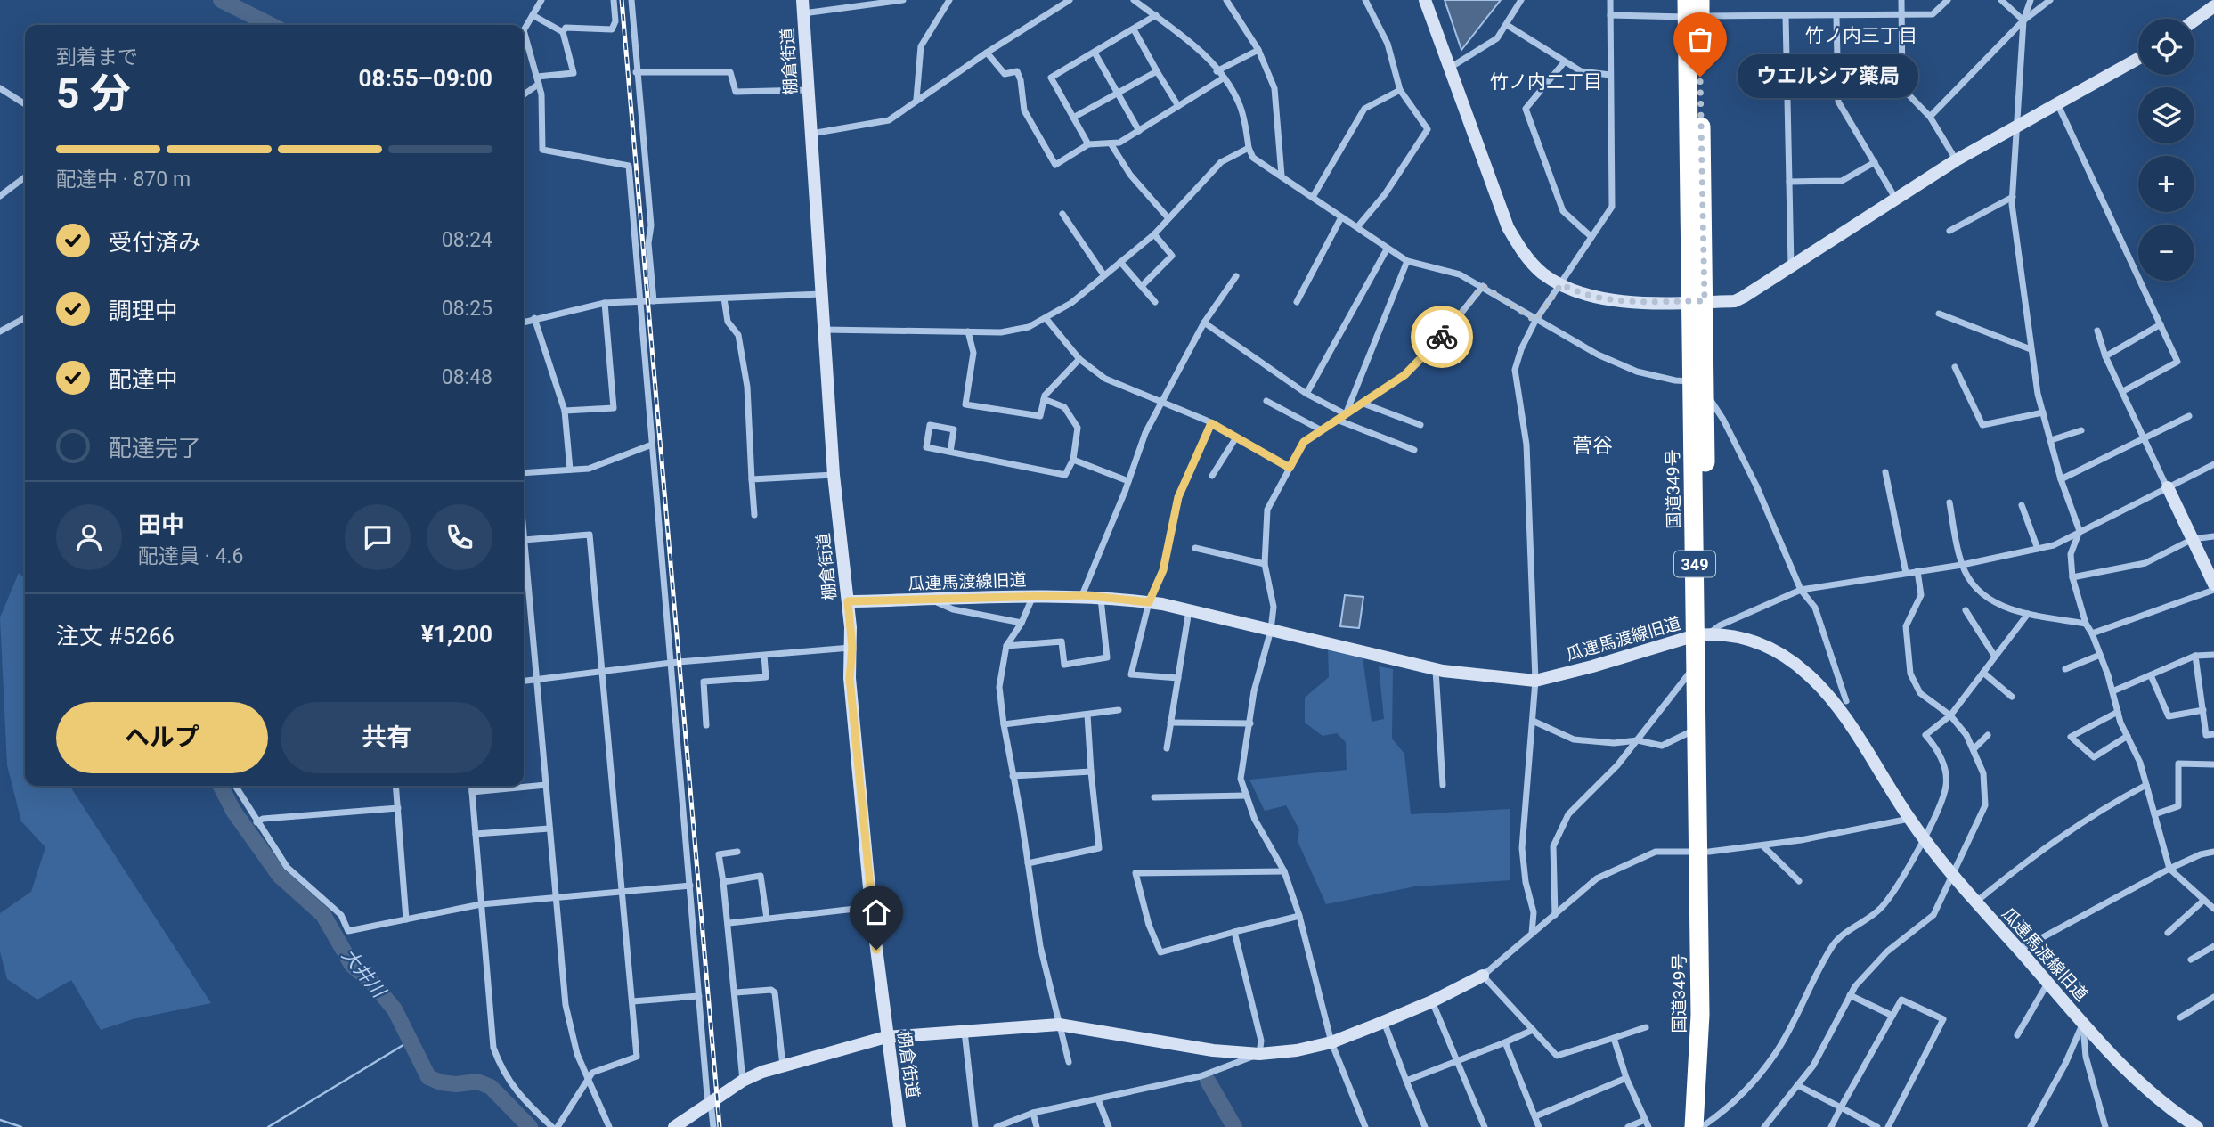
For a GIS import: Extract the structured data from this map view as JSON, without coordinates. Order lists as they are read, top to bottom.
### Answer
{
  "streets": {
    "highway": ["国道349号", "349"],
    "street": ["棚倉街道", "瓜連馬渡線旧道"]
  },
  "crossings": [
    ["棚倉街道", "瓜連馬渡線旧道"],
    ["国道349号", "瓜連馬渡線旧道"]
  ],
  "districts": ["竹ノ内三丁目", "竹ノ内二丁目", "菅谷"],
  "water": ["大井川"],
  "places": ["ウエルシア薬局"],
  "page": {
    "map_buttons": ["+", "−"],
    "heading": ["5 分", "到着まで", "08:55–09:00"],
    "panel": [
      "田中",
      "配達員 · 4.6",
      "注文 #5266",
      "¥1,200"
    ],
    "bubble": "ウエルシア薬局",
    "bar": "配達中 · 870 m",
    "list": [
      ["受付済み", "08:24"],
      ["調理中", "08:25"],
      ["配達中", "08:48"],
      "配達完了"
    ],
    "buttons": ["ヘルプ", "共有"]
  }
}
